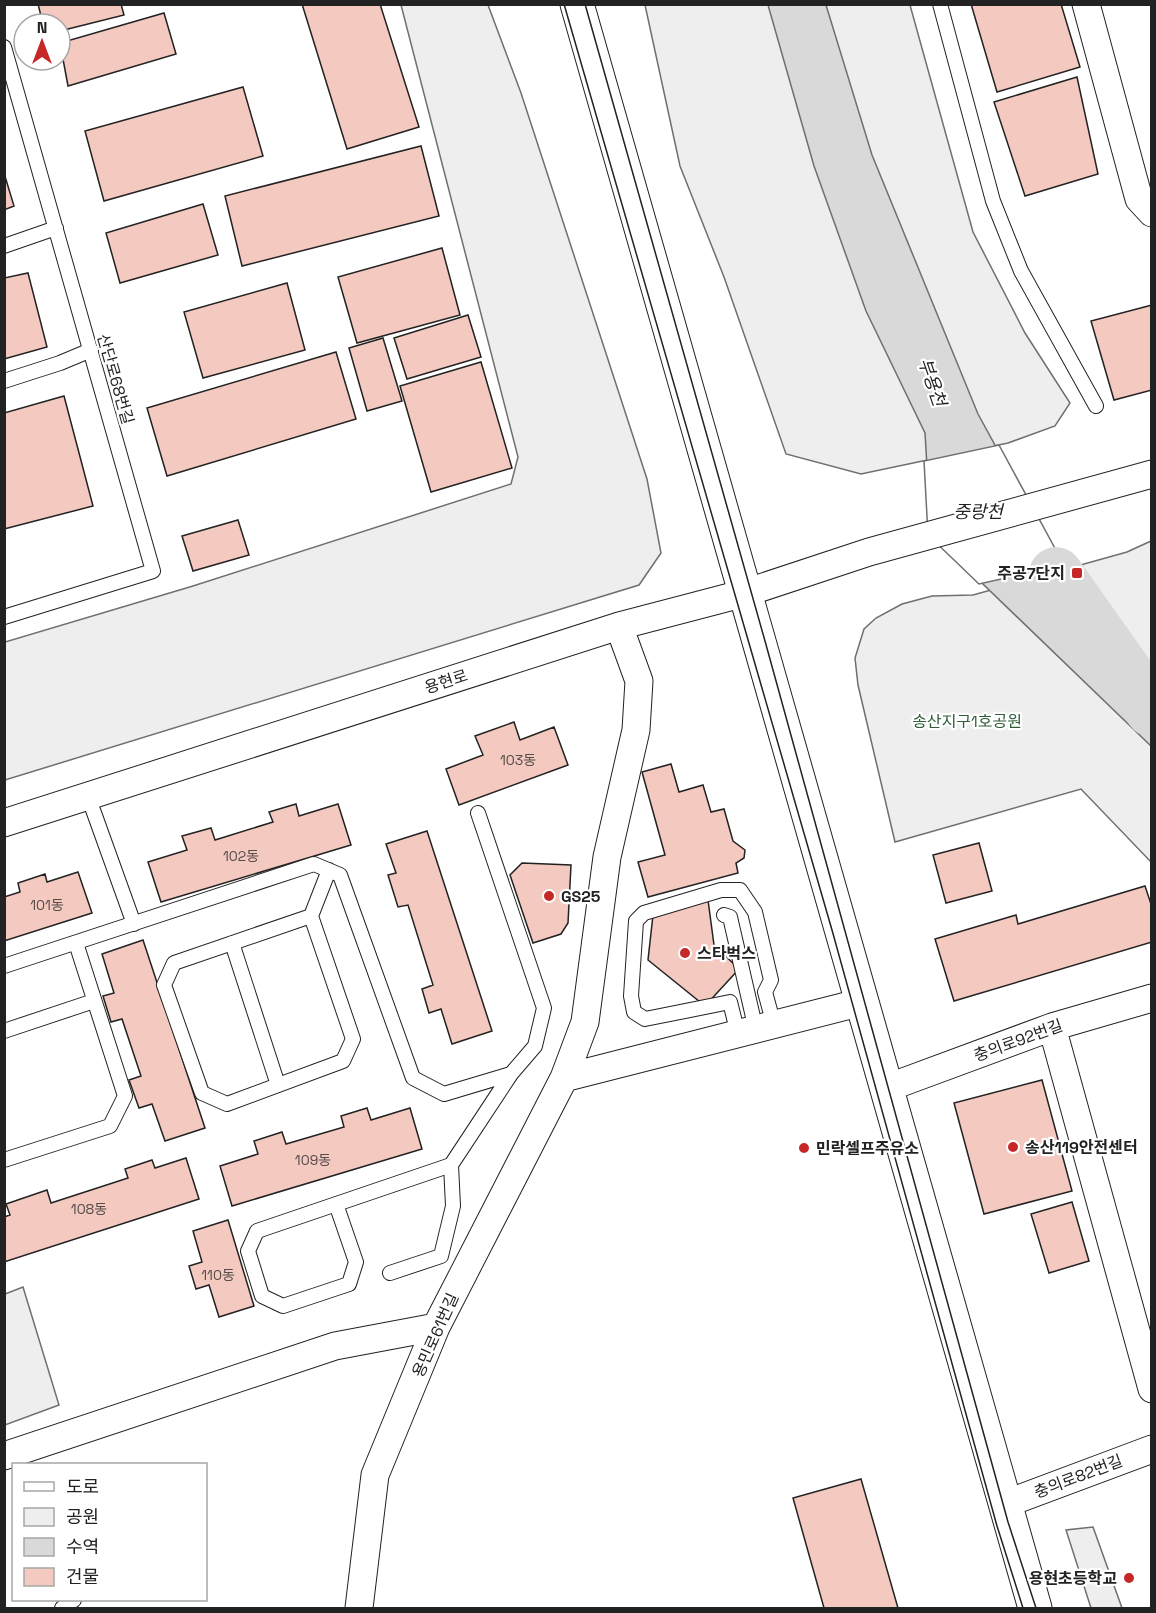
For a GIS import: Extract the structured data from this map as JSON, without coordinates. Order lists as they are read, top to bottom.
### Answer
{
  "streets": {
    "street": [
      "용현로",
      "충의로92번길",
      "용민로61번길",
      "충의로82번길"
    ],
    "lane": ["산단로68번길"]
  },
  "crossings": [
    ["용현로", "용민로61번길"]
  ],
  "water": ["부용천", "중랑천"],
  "parks": ["송산지구1호공원"],
  "places": {
    "transit": ["주공7단지"],
    "other": [
      "GS25",
      "스타벅스",
      "송산119안전센터",
      "민락셀프주유소",
      "용현초등학교"
    ]
  },
  "house_numbers": [
    "103동",
    "102동",
    "101동",
    "109동",
    "108동",
    "110동"
  ],
  "legend": [
    "도로",
    "공원",
    "수역",
    "건물"
  ],
  "north": "top"
}
